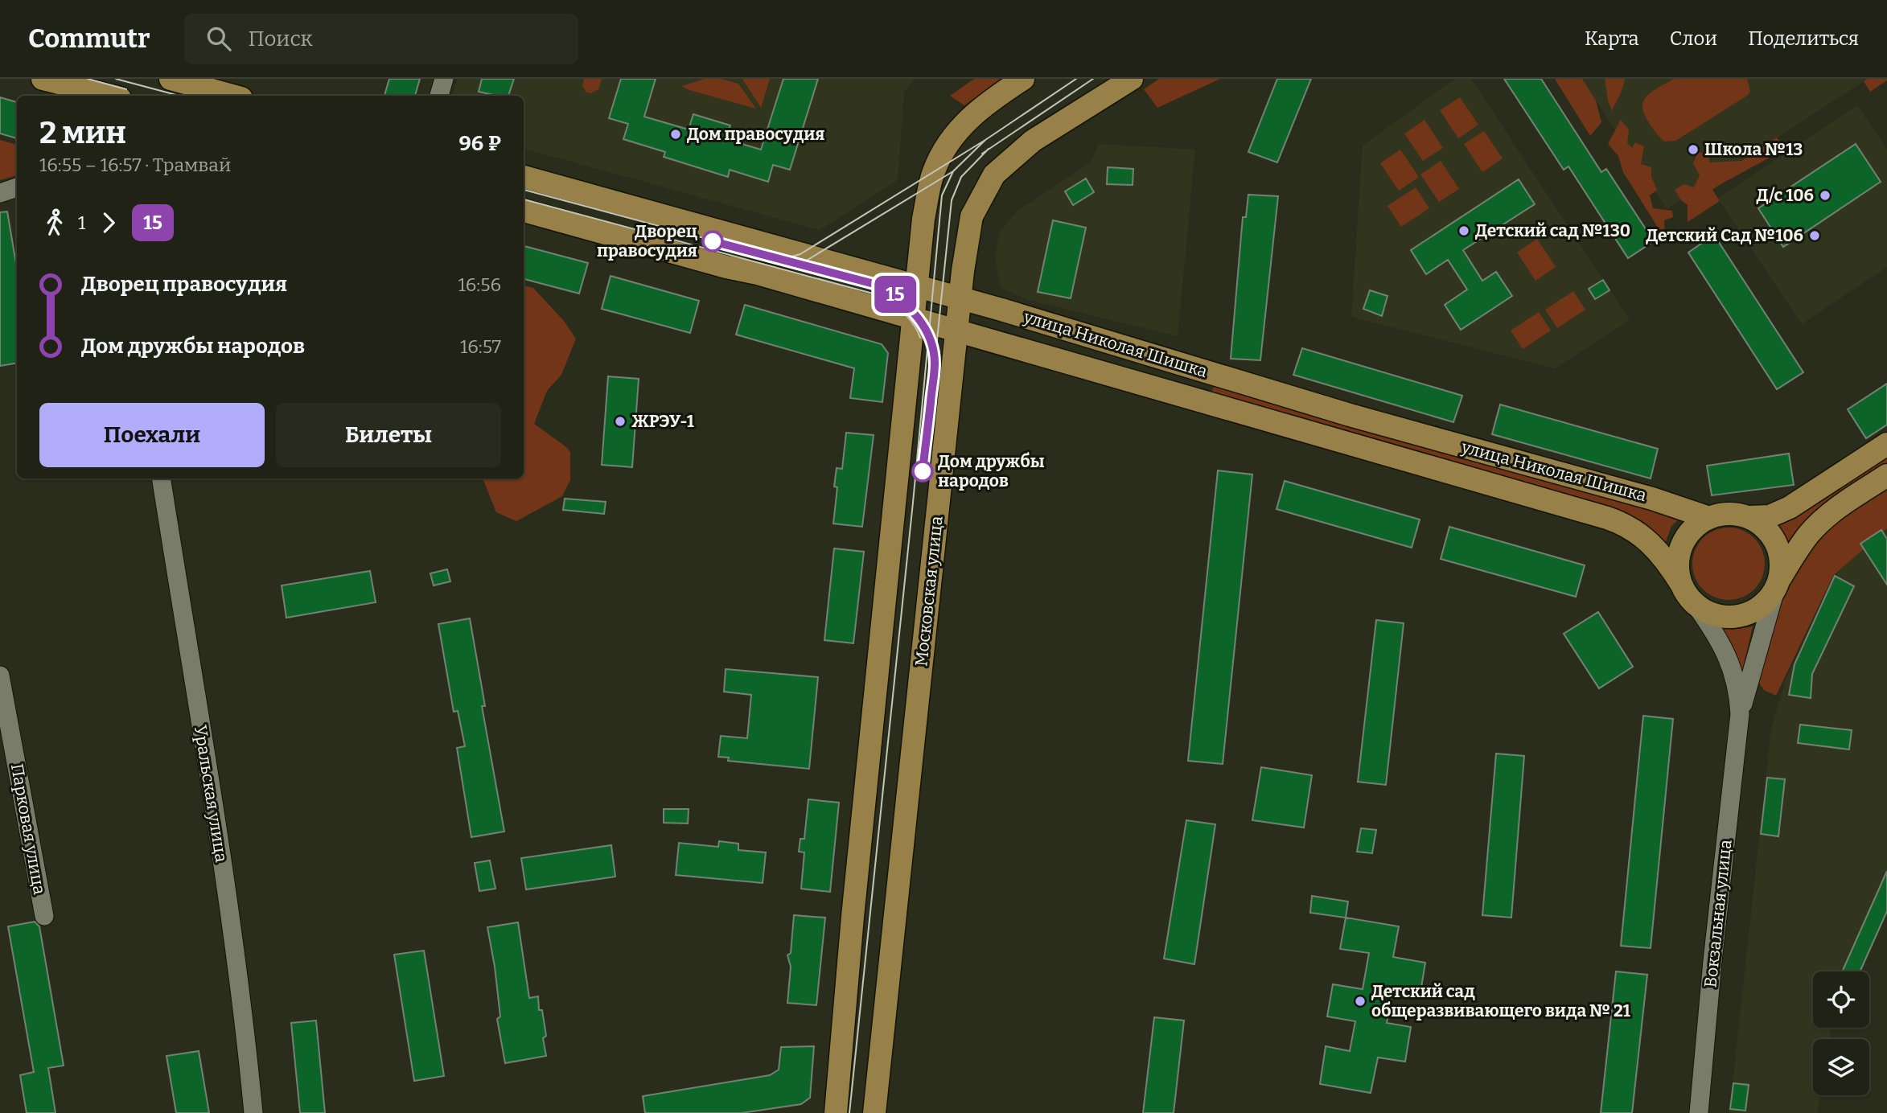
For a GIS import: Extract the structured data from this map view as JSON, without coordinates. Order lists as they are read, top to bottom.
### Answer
{
  "streets": {
    "main road": ["улица Николая Шишка", "Московская улица", "Вокзальная улица"],
    "street": ["Уральская улица", "Парковая улица"]
  },
  "crossings": [
    ["улица Николая Шишка", "Московская улица"],
    ["улица Николая Шишка", "Вокзальная улица"]
  ],
  "places": [
    "Дом правосудия",
    "Школа №13",
    "Д/с 106",
    "Детский сад №130",
    "Детский Сад №106",
    "Дворец правосудия",
    "ЖРЭУ-1",
    "Дом дружбы народов",
    "Детский сад общеразвивающего вида № 21"
  ],
  "lines": ["tram line 15"],
  "page": {
    "header": "Commutr",
    "search": "Поиск",
    "nav": ["Карта", "Слои", "Поделиться"],
    "on_map": "15",
    "heading": ["2 мин", "16:55 – 16:57 · Трамвай", "96 ₽"],
    "legs": ["1", "15"],
    "list": [
      {
        "name": "Дворец правосудия",
        "value": "16:56"
      },
      {
        "name": "Дом дружбы народов",
        "value": "16:57"
      }
    ],
    "buttons": ["Поехали", "Билеты"]
  }
}
